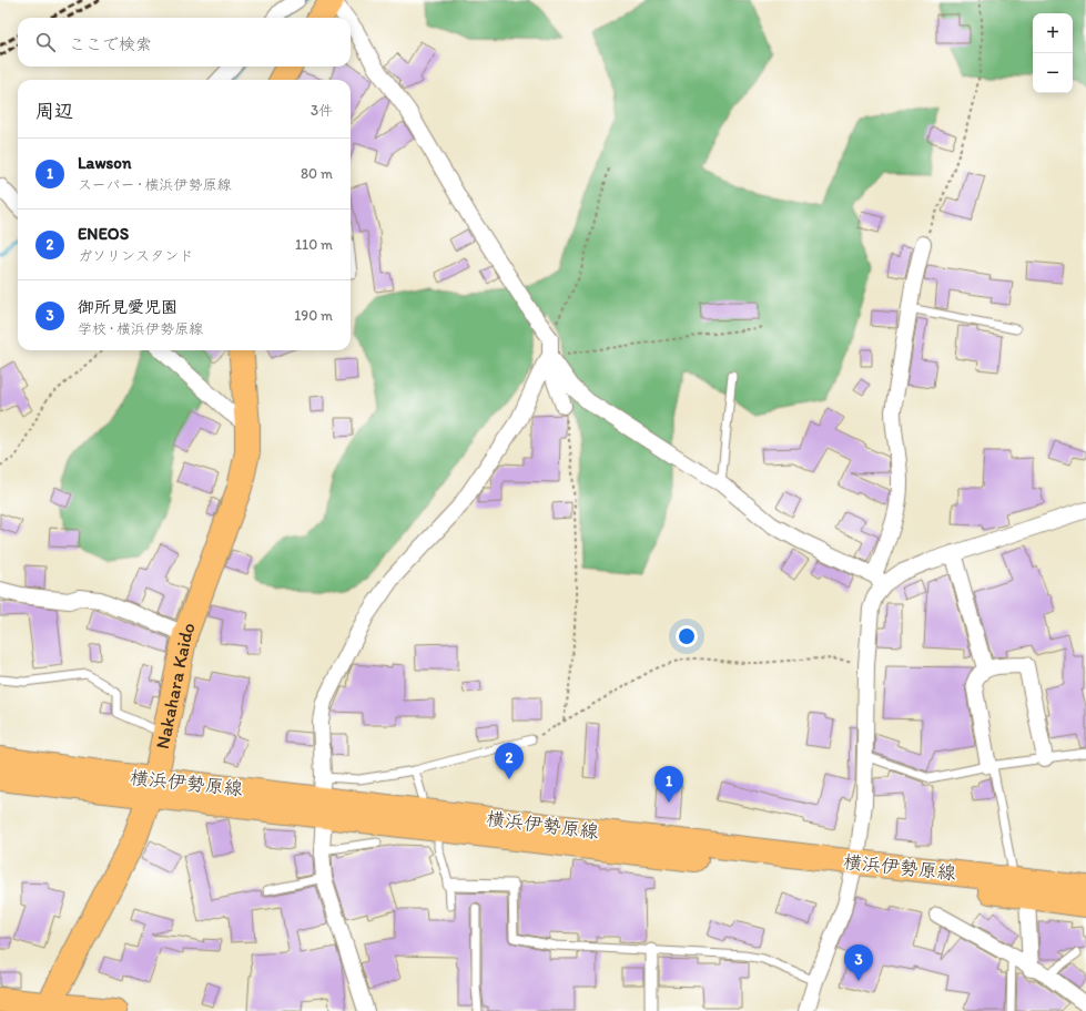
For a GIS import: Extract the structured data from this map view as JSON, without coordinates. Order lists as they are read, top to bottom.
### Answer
{
  "streets": {
    "main road": ["Nakahara Kaido", "横浜伊勢原線"]
  },
  "crossings": [
    ["Nakahara Kaido", "横浜伊勢原線"]
  ],
  "page": {
    "map_buttons": ["+", "−"],
    "search": "ここで検索",
    "heading": ["周辺", "3件"],
    "list": [
      {
        "mark": "1",
        "name": "Lawson",
        "note": "スーパー · 横浜伊勢原線",
        "value": "80 m"
      },
      {
        "mark": "2",
        "name": "ENEOS",
        "note": "ガソリンスタンド",
        "value": "110 m"
      },
      {
        "mark": "3",
        "name": "御所見愛児園",
        "note": "学校 · 横浜伊勢原線",
        "value": "190 m"
      }
    ],
    "pins": ["2", "1", "3"]
  }
}
